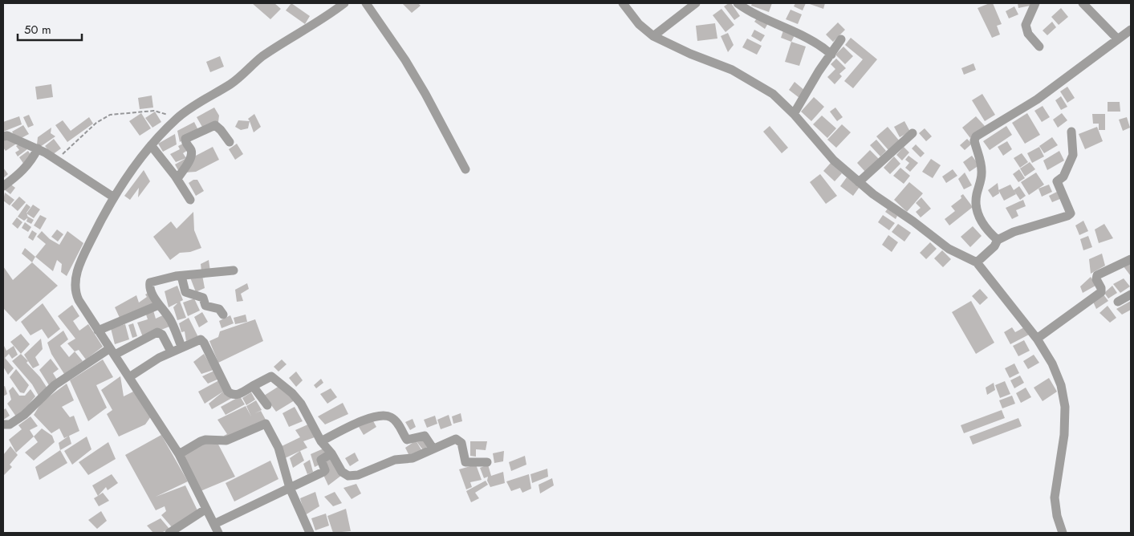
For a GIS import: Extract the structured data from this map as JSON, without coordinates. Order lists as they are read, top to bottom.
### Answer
{
  "scale_bar": "50 m"
}
